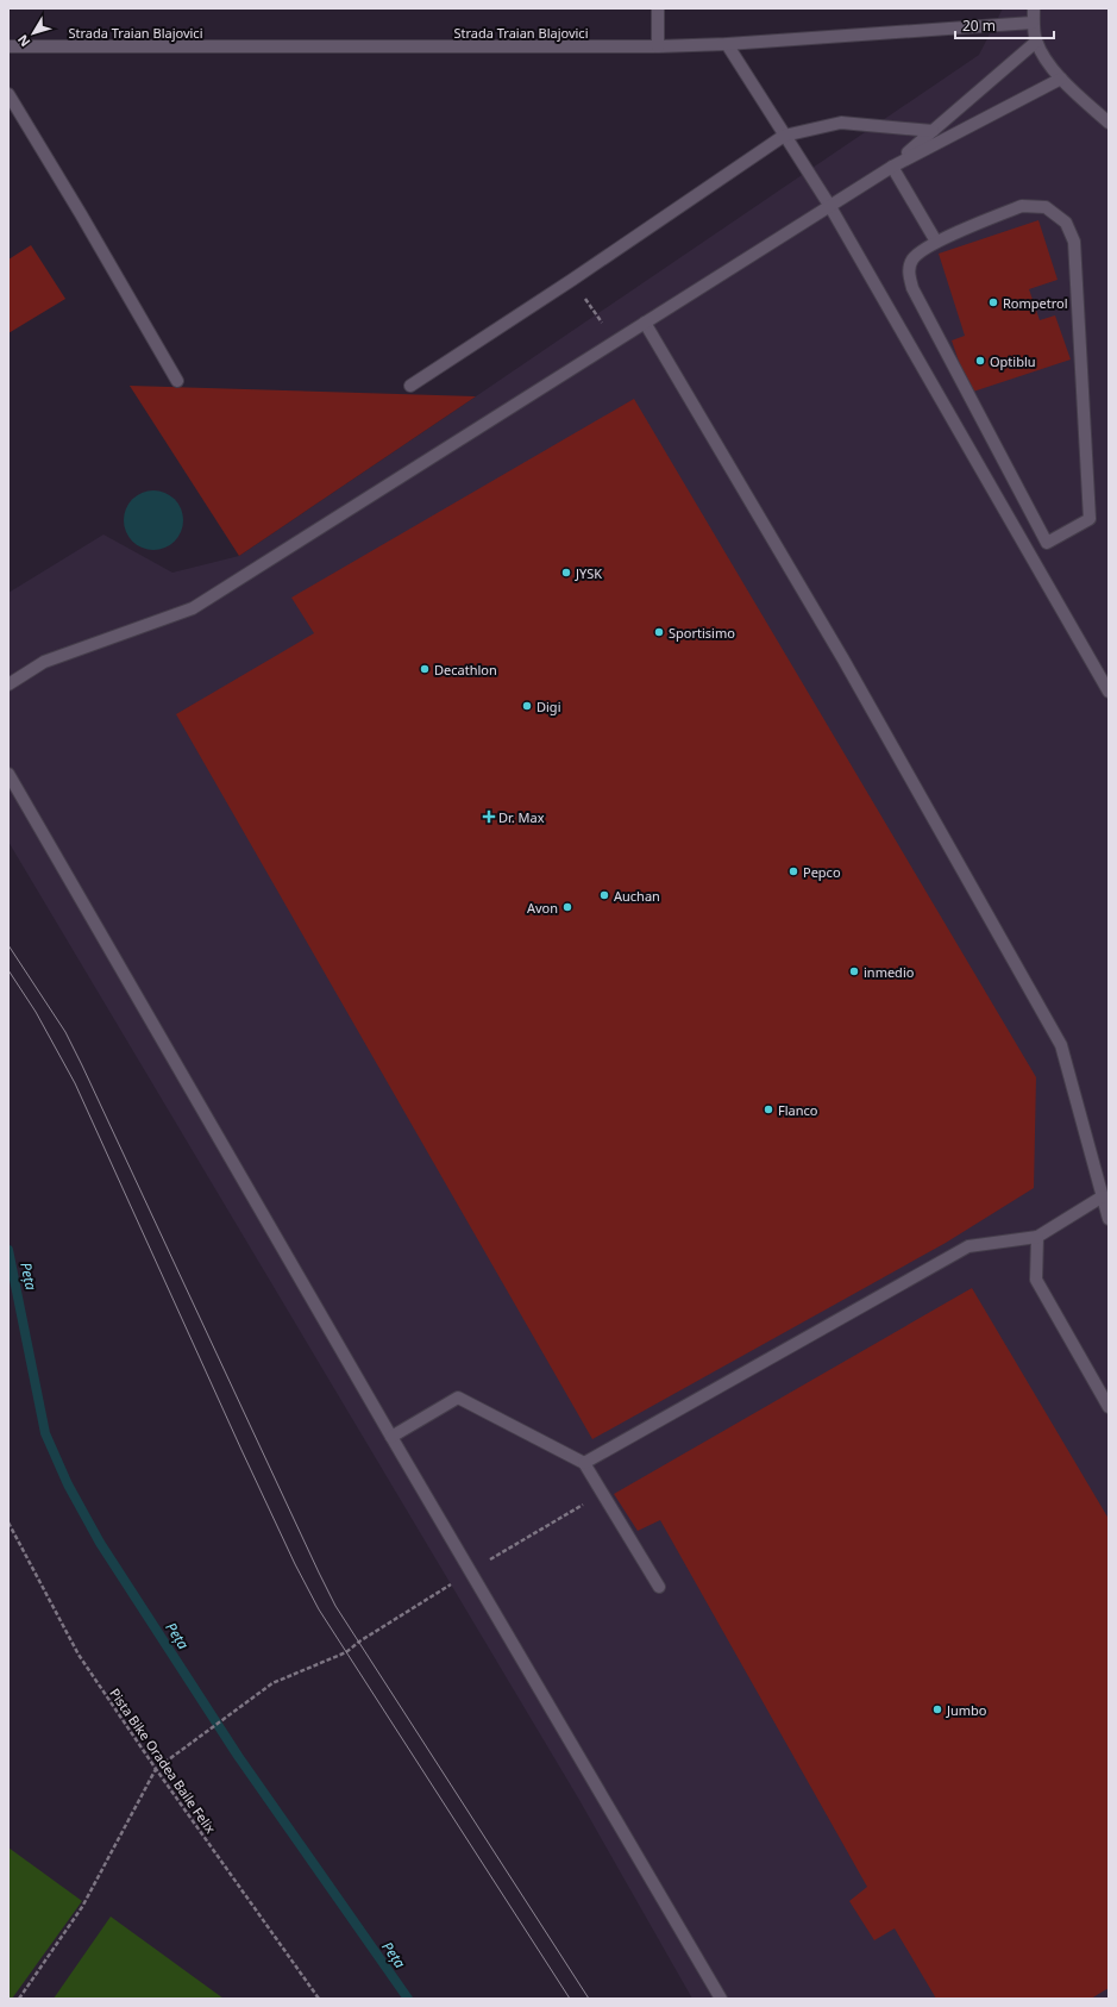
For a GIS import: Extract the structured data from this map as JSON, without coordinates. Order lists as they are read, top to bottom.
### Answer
{
  "streets": {
    "street": ["Strada Traian Blajovici"],
    "path": ["Pista Bike Oradea Baile Felix"]
  },
  "water": ["Peța"],
  "places": {
    "other": [
      "Rompetrol",
      "Optiblu",
      "JYSK",
      "Sportisimo",
      "Decathlon",
      "Digi",
      "Pepco",
      "Auchan",
      "Avon",
      "inmedio",
      "Flanco",
      "Jumbo"
    ],
    "health": ["Dr. Max"]
  },
  "scale_bar": "20 m",
  "north": "bottom left"
}
